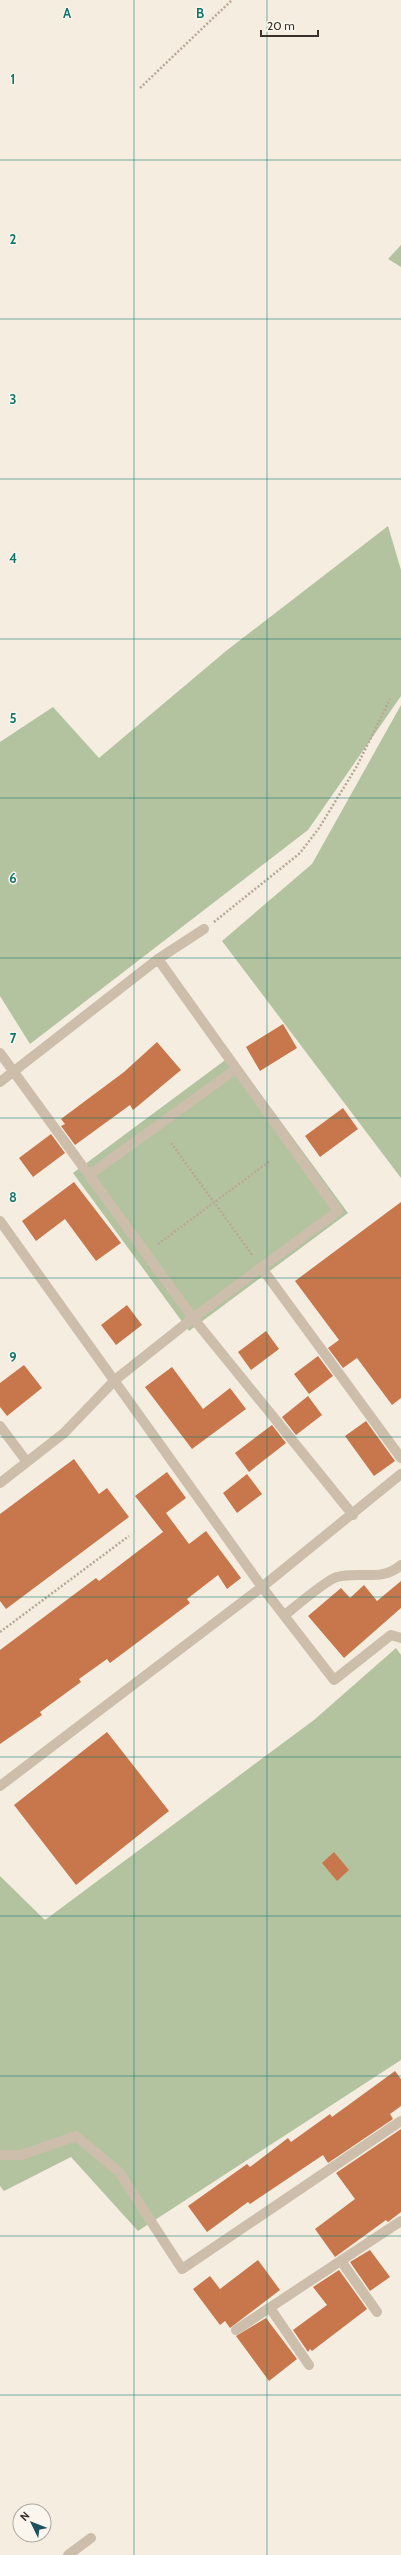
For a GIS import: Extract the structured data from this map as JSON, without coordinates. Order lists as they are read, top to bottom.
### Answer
{
  "scale_bar": "20 m",
  "north": "top left",
  "grid": {
    "columns": ["A", "B"],
    "rows": [
      "1",
      "2",
      "3",
      "4",
      "5",
      "6",
      "7",
      "8",
      "9"
    ]
  }
}
